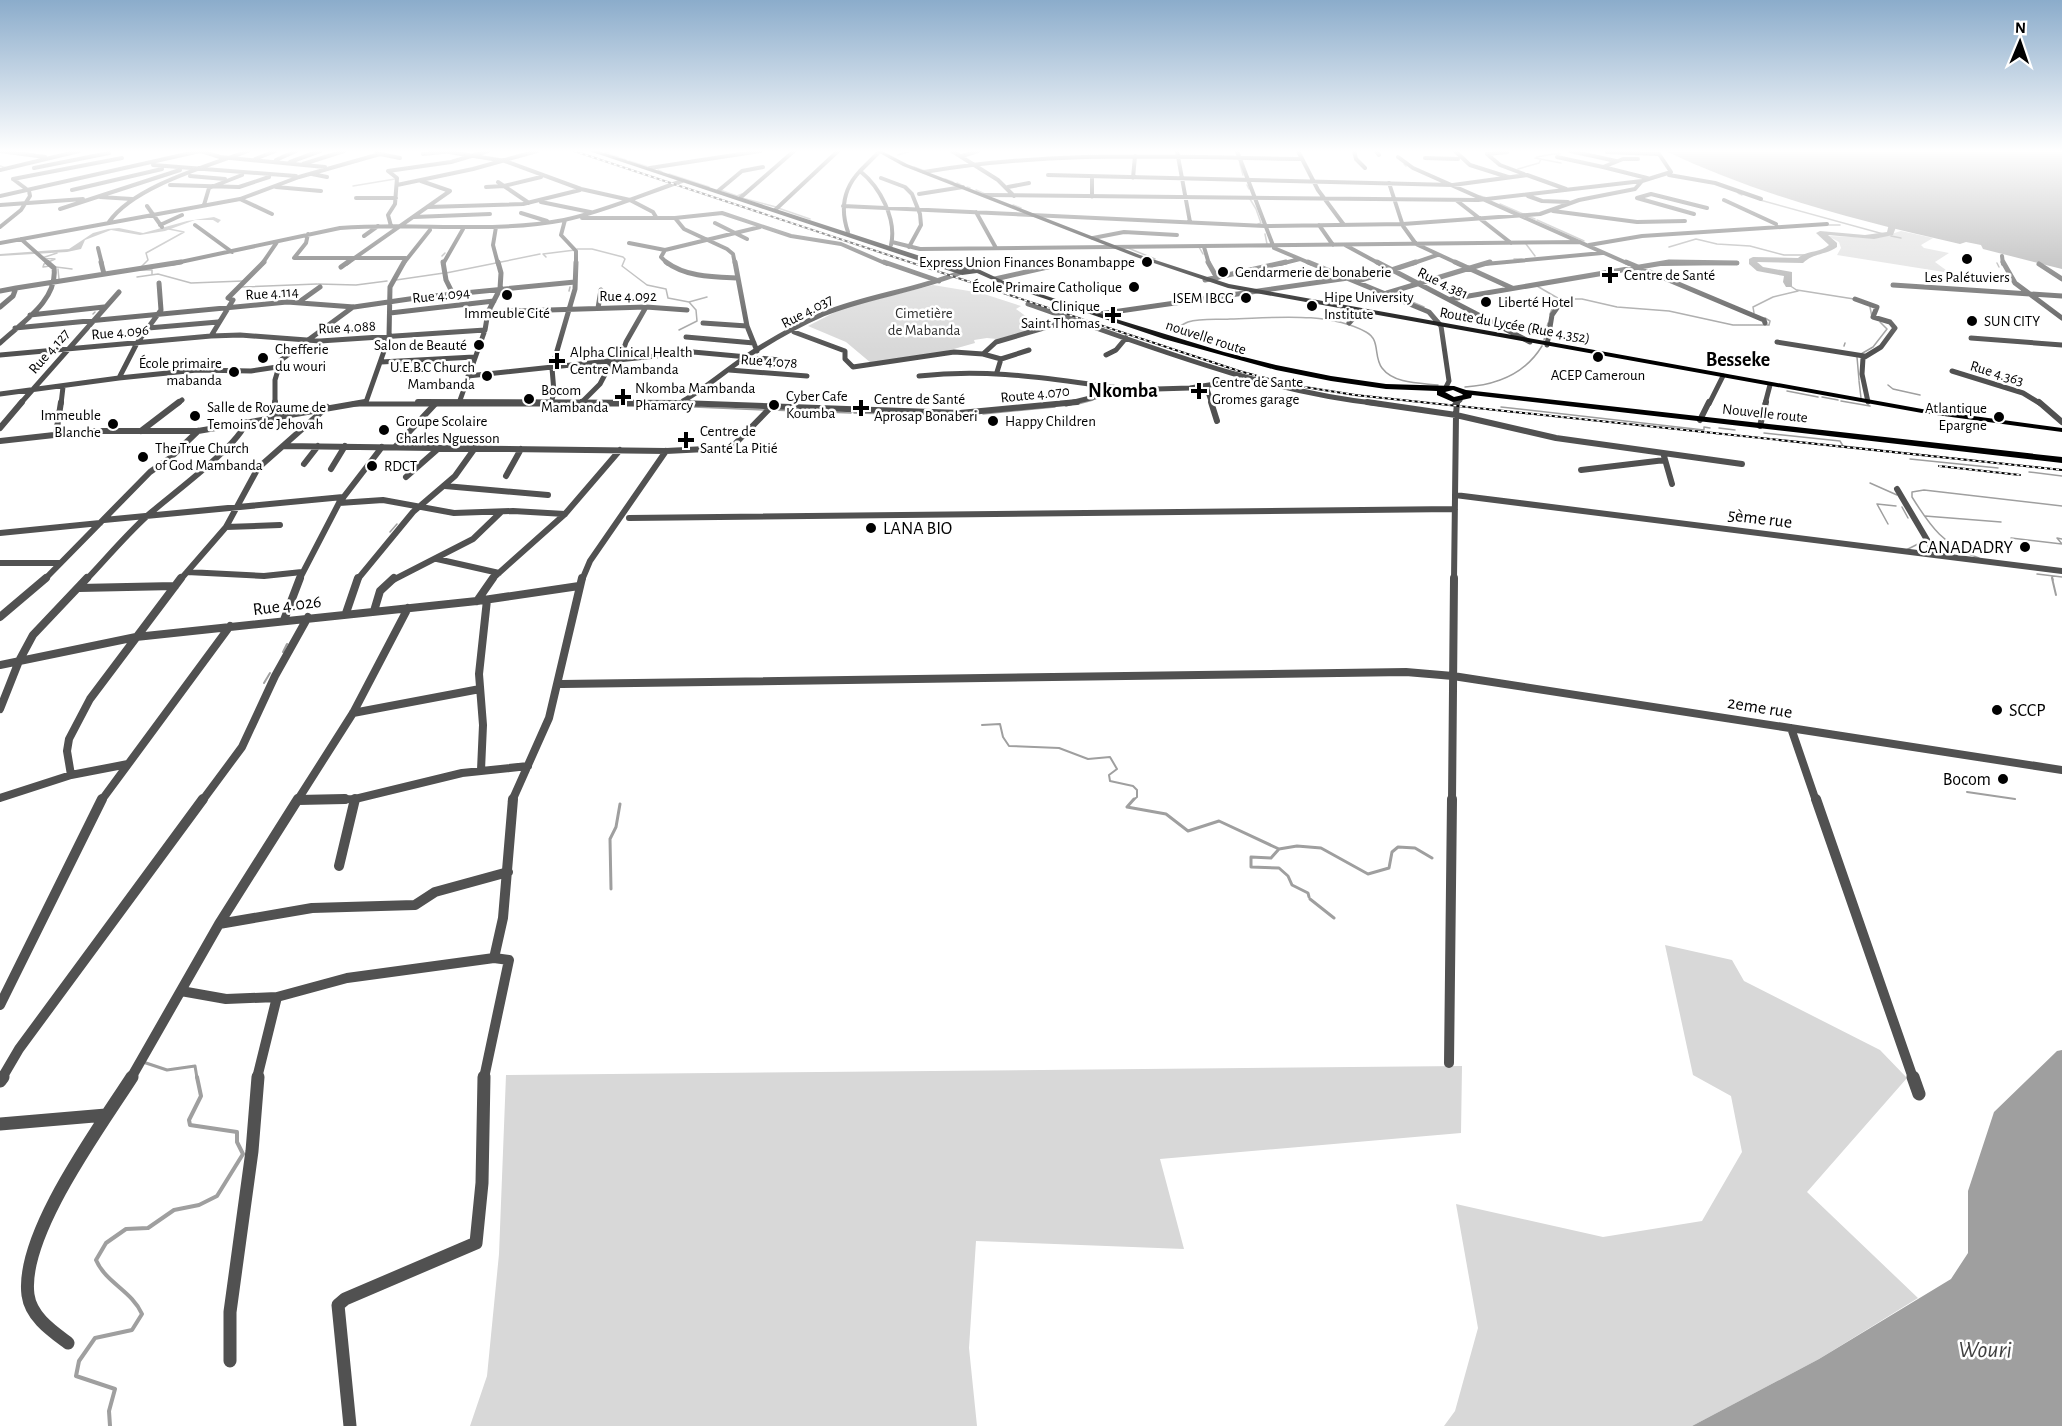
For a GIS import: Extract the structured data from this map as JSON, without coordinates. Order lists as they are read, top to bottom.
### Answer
{
  "streets": {
    "highway": ["nouvelle route", "Nouvelle route"],
    "main road": ["Route du Lycée (Rue 4.352)"],
    "street": [
      "Rue 4.381",
      "Rue 4.114",
      "Rue 4.094",
      "Rue 4.092",
      "Rue 4.037",
      "Rue 4.088",
      "Rue 4.096",
      "Rue 4.127",
      "Rue 4.078",
      "Rue 4.363",
      "Route 4.070",
      "5ème rue",
      "Rue 4.026",
      "2eme rue"
    ]
  },
  "crossings": [
    ["Rue 4.381", "Route du Lycée (Rue 4.352)"],
    ["Rue 4.114", "Rue 4.127"],
    ["Rue 4.037", "Rue 4.078"],
    ["Rue 4.037", "Route 4.070"],
    ["Rue 4.088", "Rue 4.096"],
    ["Rue 4.096", "Rue 4.127"]
  ],
  "districts": ["Besseke", "Nkomba"],
  "water": ["Wouri"],
  "parks": ["Cimetière de Mabanda"],
  "places": {
    "other": [
      "Les Palétuviers",
      "Express Union Finances Bonambappe",
      "Gendarmerie de bonaberie",
      "École Primaire Catholique",
      "Immeuble Cité",
      "ISEM IBCG",
      "Liberté Hotel",
      "Hipe University Institute",
      "SUN CITY",
      "Salon de Beauté",
      "ACEP Cameroun",
      "Chefferie du wouri",
      "École primaire mabanda",
      "U.E.B.C Church Mambanda",
      "Bocom Mambanda",
      "Cyber Cafe Koumba",
      "Salle de Royaume de Temoins de Jehovah",
      "Atlantique Epargne",
      "Happy Children",
      "Immeuble Blanche",
      "Groupe Scolaire Charles Nguesson",
      "The True Church of God Mambanda",
      "RDCT",
      "LANA BIO",
      "CANADADRY",
      "SCCP",
      "Bocom"
    ],
    "health": [
      "Centre de Santé",
      "Clinique Saint Thomas",
      "Alpha Clinical Health Centre Mambanda",
      "Centre de Sante Gromes garage",
      "Nkomba Mambanda Phamarcy",
      "Centre de Santé Aprosap Bonaberi",
      "Centre de Santé La Pitié"
    ]
  },
  "north": "top"
}
